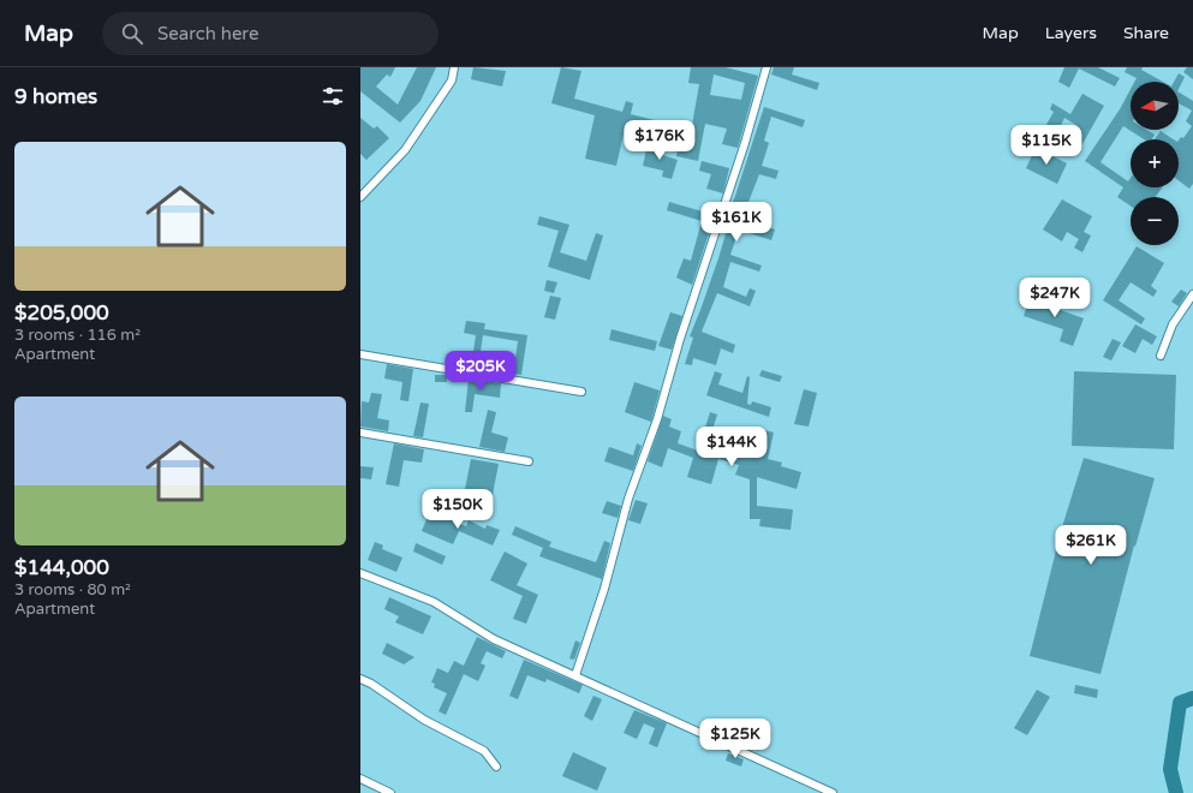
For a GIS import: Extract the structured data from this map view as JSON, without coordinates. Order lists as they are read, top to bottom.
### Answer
{
  "north": "left",
  "page": {
    "header": "Map",
    "search": "Search here",
    "nav": ["Map", "Layers", "Share"],
    "heading": "9 homes",
    "map_buttons": ["+", "−"],
    "price": [
      "$176K",
      "$115K",
      "$161K",
      "$247K",
      "$205K",
      "$144K",
      "$150K",
      "$261K",
      "$125K"
    ],
    "list": [
      {
        "name": "$205,000",
        "note": "3 rooms · 116 m² · Apartment"
      },
      {
        "name": "$144,000",
        "note": "3 rooms · 80 m² · Apartment"
      }
    ]
  }
}
